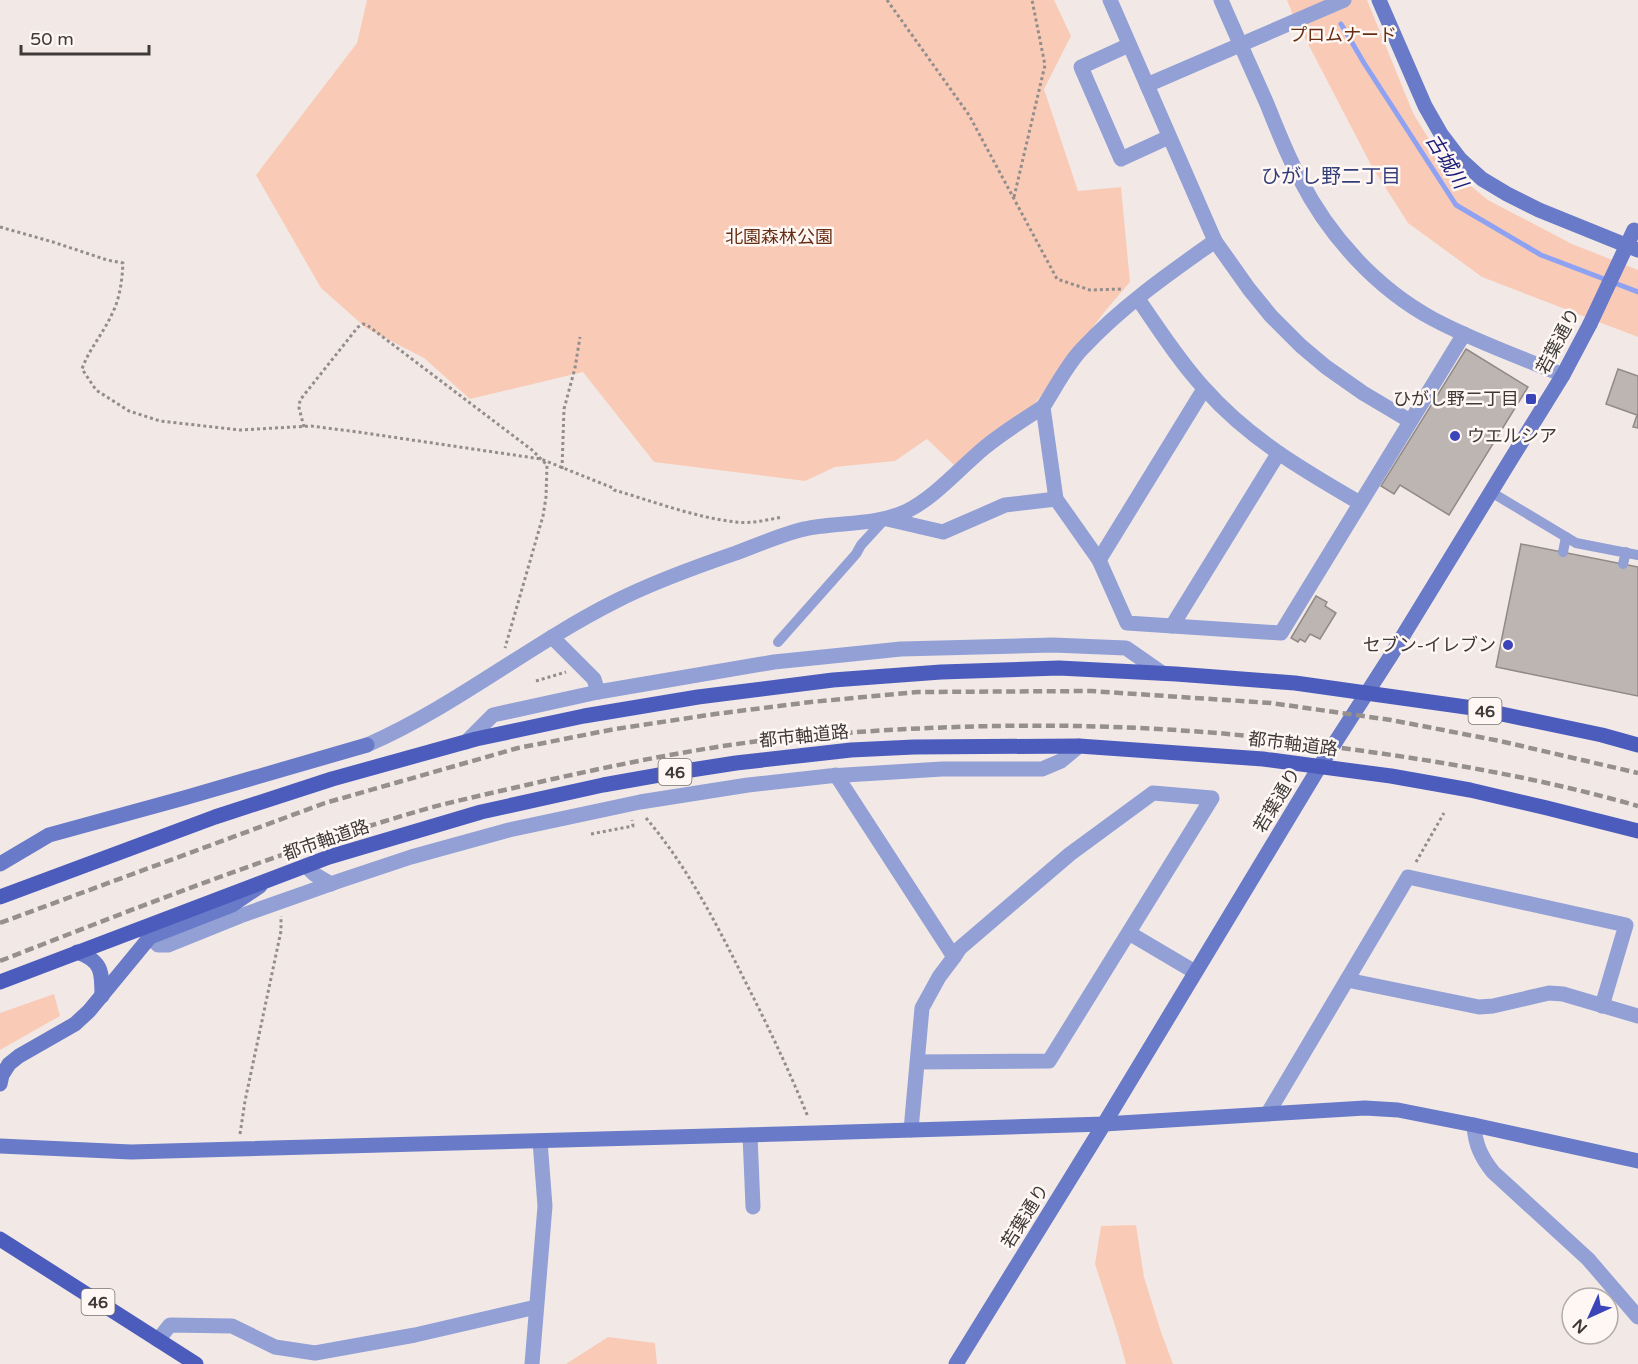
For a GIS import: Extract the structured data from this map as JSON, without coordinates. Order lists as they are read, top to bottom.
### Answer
{
  "streets": {
    "main road": ["46", "都市軸道路"],
    "street": ["若葉通り"]
  },
  "crossings": [
    ["若葉通り", "46"],
    ["若葉通り", "都市軸道路"]
  ],
  "districts": ["ひがし野二丁目"],
  "water": ["古城川"],
  "parks": ["プロムナード", "北園森林公園"],
  "places": {
    "transit": ["ひがし野二丁目"],
    "other": ["ウエルシア", "セブン-イレブン"]
  },
  "scale_bar": "50 m",
  "north": "bottom left"
}
